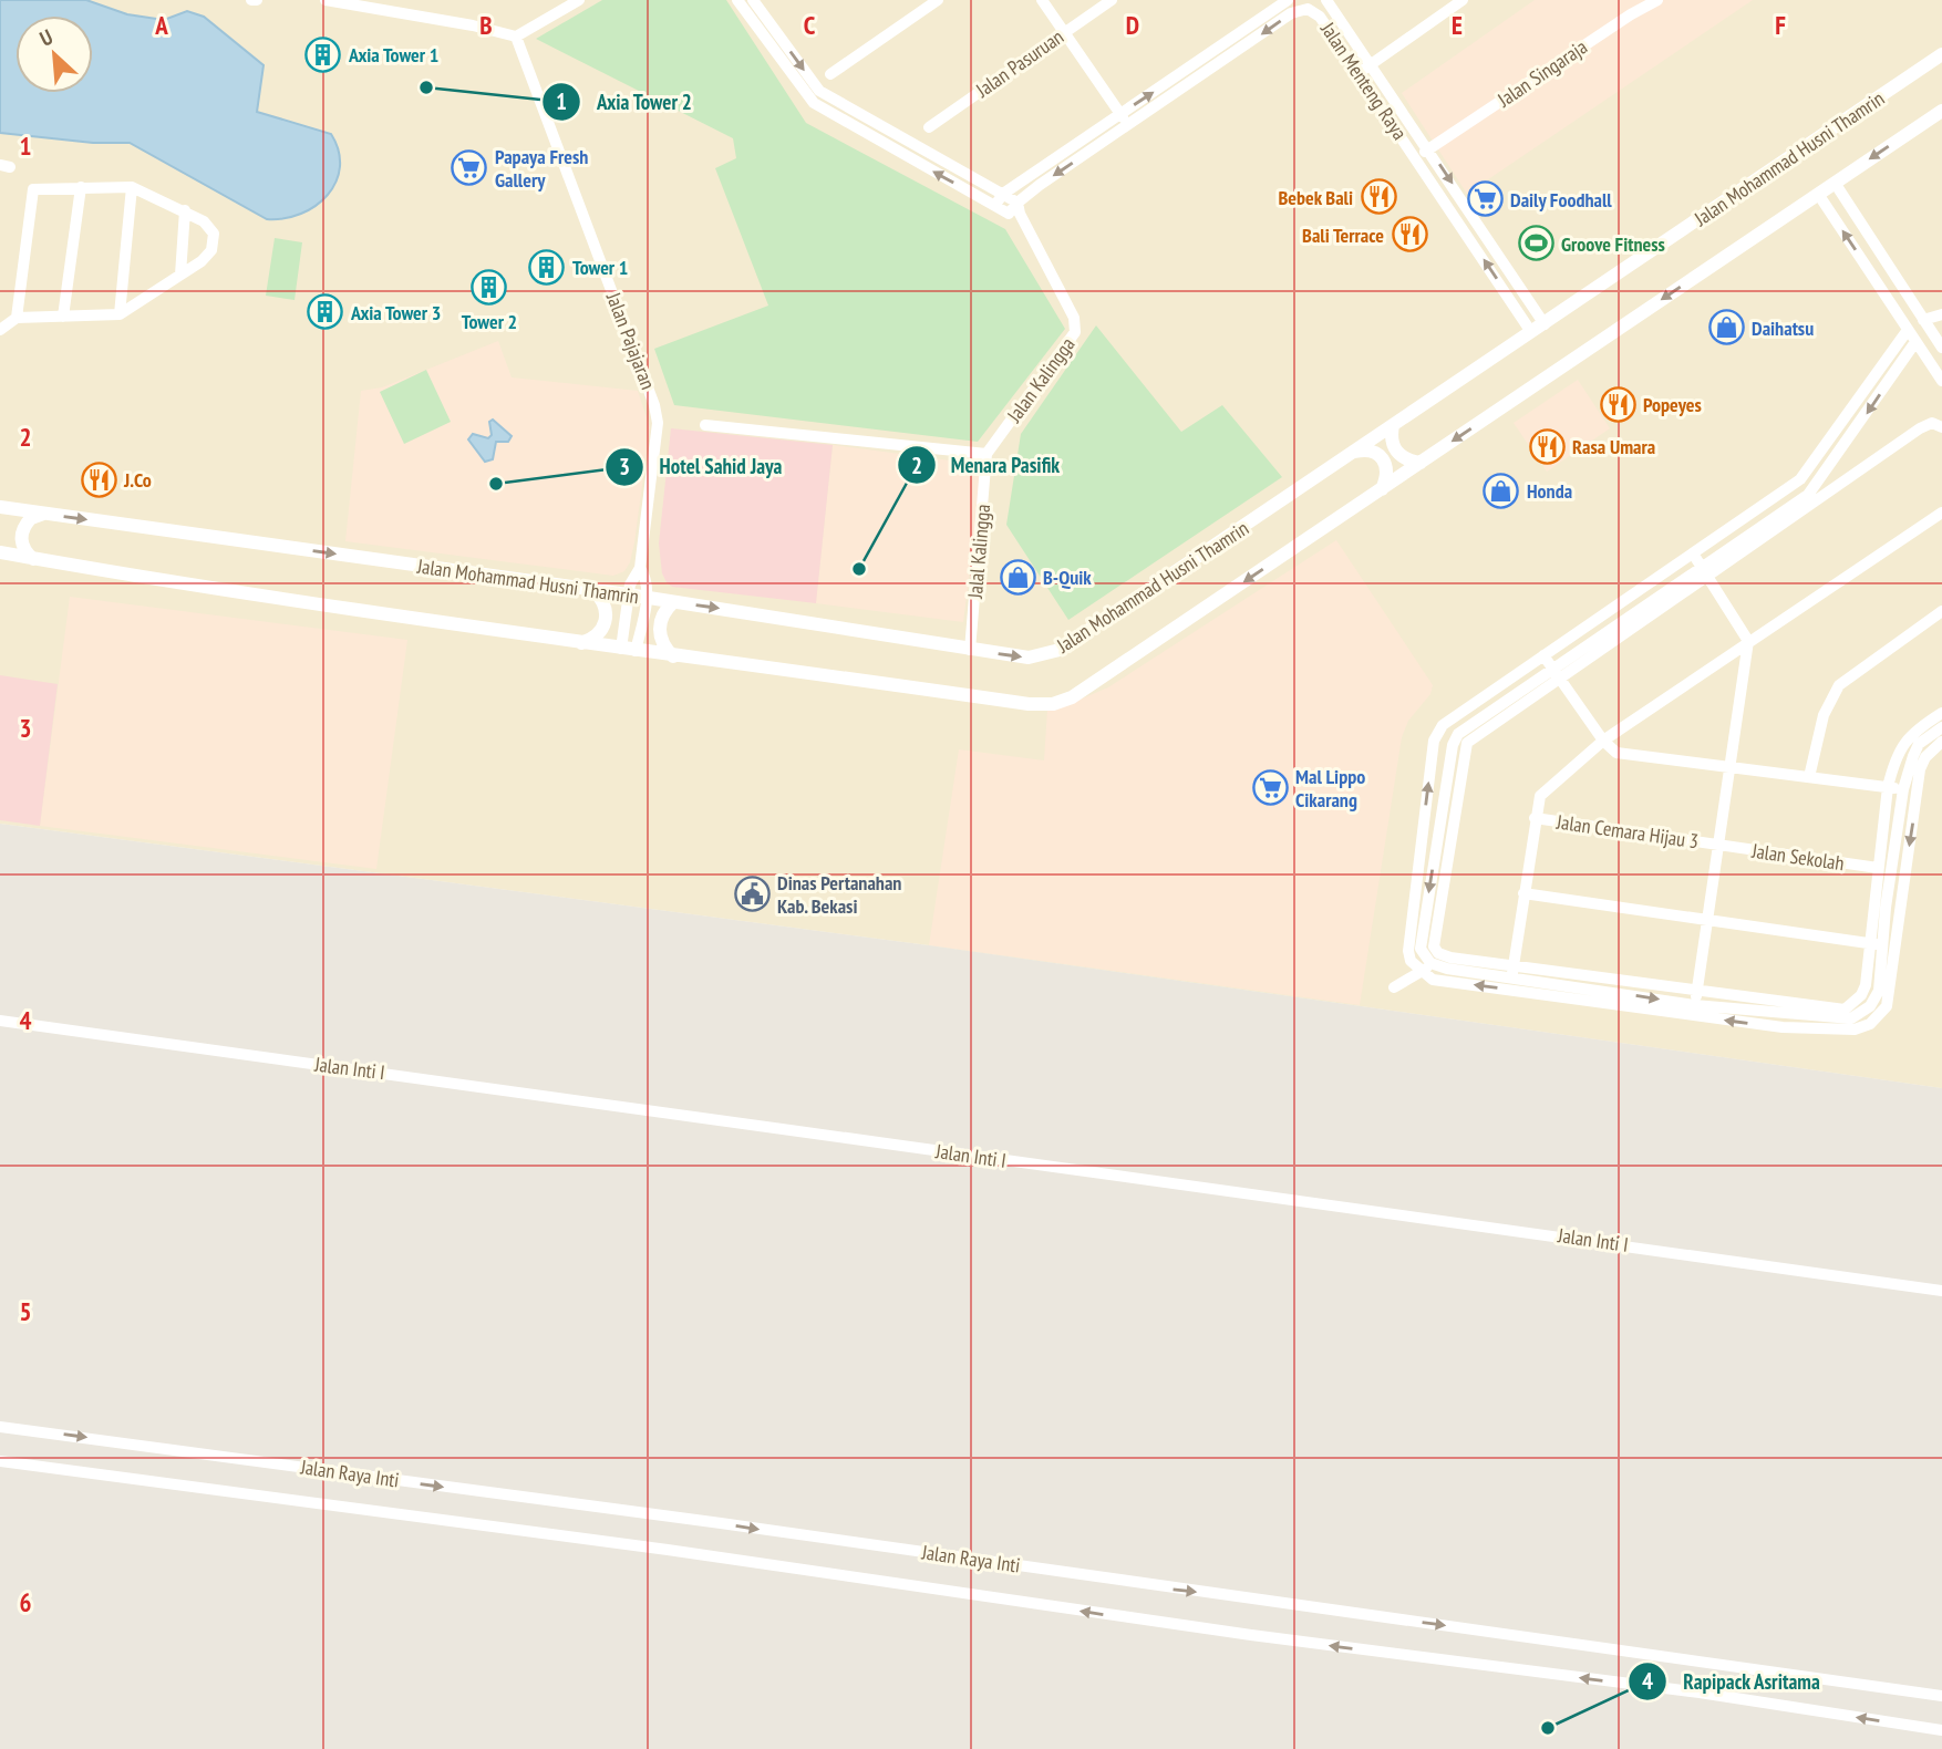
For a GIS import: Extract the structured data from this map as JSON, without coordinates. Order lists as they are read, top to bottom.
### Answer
{
  "streets": {
    "street": [
      "Jalan Pasuruan",
      "Jalan Singaraja",
      "Jalan Menteng Raya",
      "Jalan Mohammad Husni Thamrin",
      "Jalan Pajajaran",
      "Jalan Kalingga",
      "Jalal Kalingga",
      "Jalan Cemara Hijau 3",
      "Jalan Sekolah",
      "Jalan Inti I",
      "Jalan Raya Inti"
    ]
  },
  "crossings": [
    ["Jalan Singaraja", "Jalan Menteng Raya"],
    ["Jalan Menteng Raya", "Jalan Mohammad Husni Thamrin"],
    ["Jalan Menteng Raya", "Jalan Kalingga"],
    ["Jalan Mohammad Husni Thamrin", "Jalan Pajajaran"],
    ["Jalan Mohammad Husni Thamrin", "Jalal Kalingga"],
    ["Jalan Kalingga", "Jalal Kalingga"],
    ["Jalan Cemara Hijau 3", "Jalan Sekolah"]
  ],
  "places": {
    "building": [
      "Axia Tower 1",
      "Tower 1",
      "Tower 2",
      "Axia Tower 3"
    ],
    "other": [
      "Axia Tower 2",
      "Hotel Sahid Jaya",
      "Menara Pasifik",
      "Rapipack Asritama"
    ],
    "supermarket": ["Papaya Fresh Gallery", "Daily Foodhall", "Mal Lippo Cikarang"],
    "restaurant": [
      "Bebek Bali",
      "Bali Terrace",
      "Popeyes",
      "Rasa Umara",
      "J.Co"
    ],
    "sports": ["Groove Fitness"],
    "shop": ["Daihatsu", "Honda", "B-Quik"],
    "public building": ["Dinas Pertanahan Kab. Bekasi"]
  },
  "north": "top left",
  "grid": {
    "columns": [
      "A",
      "B",
      "C",
      "D",
      "E",
      "F"
    ],
    "rows": [
      "1",
      "2",
      "3",
      "4",
      "5",
      "6"
    ]
  }
}
